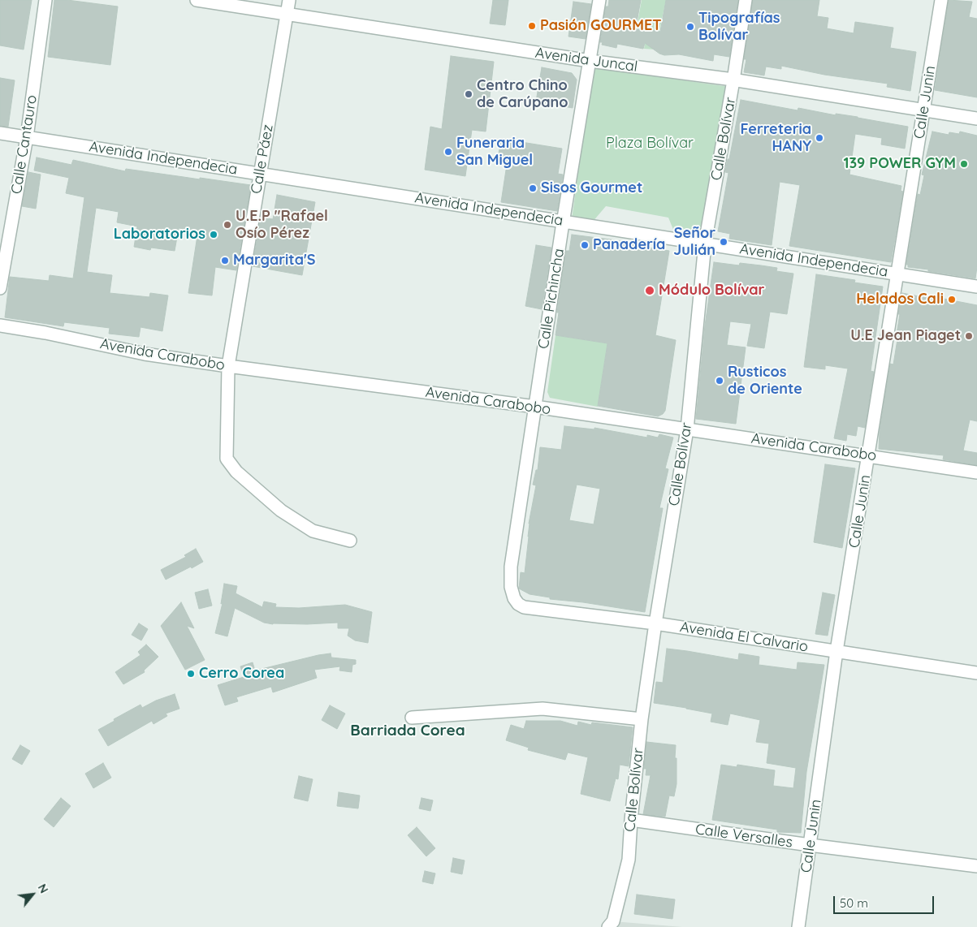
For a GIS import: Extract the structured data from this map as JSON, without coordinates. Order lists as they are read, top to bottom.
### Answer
{
  "streets": {
    "street": [
      "Avenida Juncal",
      "Calle Junin",
      "Calle Bolívar",
      "Calle Cantauro",
      "Avenida Independecia",
      "Calle Páez",
      "Calle Pichincha",
      "Avenida Carabobo",
      "Avenida El Calvario",
      "Calle Versalles"
    ]
  },
  "crossings": [
    ["Avenida Juncal", "Calle Junin"],
    ["Avenida Juncal", "Calle Bolívar"],
    ["Avenida Juncal", "Calle Páez"],
    ["Avenida Juncal", "Calle Pichincha"],
    ["Calle Junin", "Avenida Independecia"],
    ["Calle Junin", "Avenida Carabobo"],
    ["Calle Junin", "Avenida El Calvario"],
    ["Calle Junin", "Calle Versalles"],
    ["Calle Bolívar", "Avenida Independecia"],
    ["Calle Bolívar", "Avenida Carabobo"],
    ["Calle Bolívar", "Avenida El Calvario"],
    ["Calle Bolívar", "Calle Versalles"],
    ["Calle Cantauro", "Avenida Independecia"],
    ["Avenida Independecia", "Calle Páez"],
    ["Avenida Independecia", "Calle Pichincha"],
    ["Calle Páez", "Avenida Carabobo"],
    ["Calle Pichincha", "Avenida Carabobo"],
    ["Calle Pichincha", "Avenida El Calvario"]
  ],
  "districts": ["Barriada Corea"],
  "parks": ["Plaza Bolívar"],
  "places": [
    "Pasión GOURMET",
    "Tipografías Bolívar",
    "Centro Chino de Carúpano",
    "Ferreteria HANY",
    "Funeraria San Miguel",
    "139 POWER GYM",
    "Sisos Gourmet",
    "U.E.P \"Rafael Osío Pérez",
    "Laboratorios",
    "Señor Julián",
    "Panadería",
    "Margarita'S",
    "Módulo Bolívar",
    "Helados Cali",
    "U.E Jean Piaget",
    "Rusticos de Oriente",
    "Cerro Corea"
  ],
  "scale_bar": "50 m",
  "north": "top right"
}
